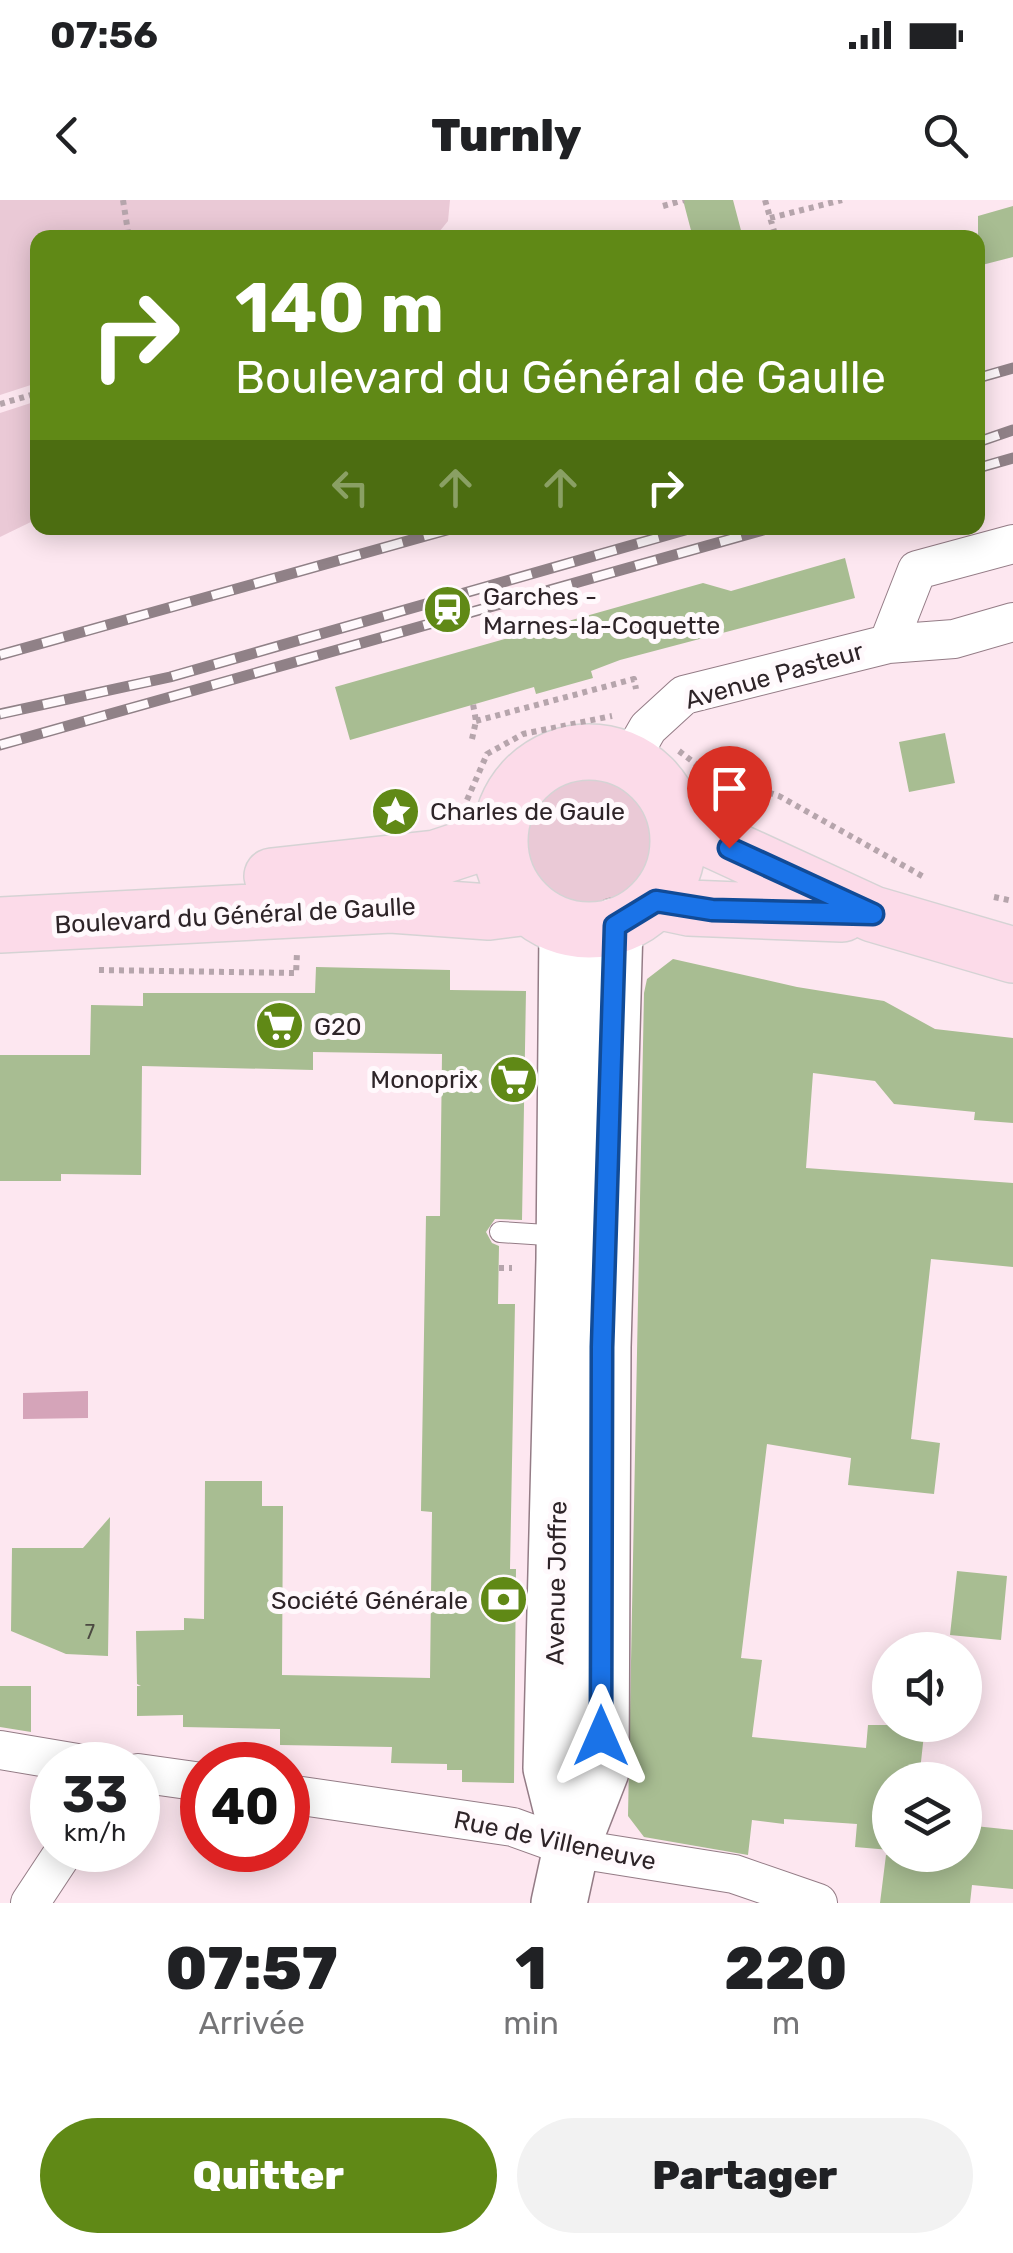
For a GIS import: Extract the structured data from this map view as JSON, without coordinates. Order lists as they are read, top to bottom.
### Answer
{
  "streets": {
    "main road": ["Boulevard du Général de Gaulle"],
    "street": ["Avenue Pasteur", "Avenue Joffre", "Rue de Villeneuve"]
  },
  "crossings": [
    ["Avenue Pasteur", "Boulevard du Général de Gaulle"],
    ["Avenue Pasteur", "Avenue Joffre"],
    ["Boulevard du Général de Gaulle", "Avenue Joffre"],
    ["Avenue Joffre", "Rue de Villeneuve"]
  ],
  "places": {
    "station": ["Garches - Marnes-la-Coquette"],
    "place": ["Charles de Gaule"],
    "supermarket": ["G20", "Monoprix"],
    "bank": ["Société Générale"]
  },
  "house_numbers": ["7"],
  "page": {
    "status": "07:56",
    "header": "Turnly",
    "turn": ["140 m", "Boulevard du Général de Gaulle"],
    "speed": "33 km/h",
    "limit": "40",
    "eta": [
      "07:57",
      "Arrivée",
      "1",
      "min",
      "220",
      "m"
    ],
    "buttons": ["Quitter", "Partager"]
  }
}
